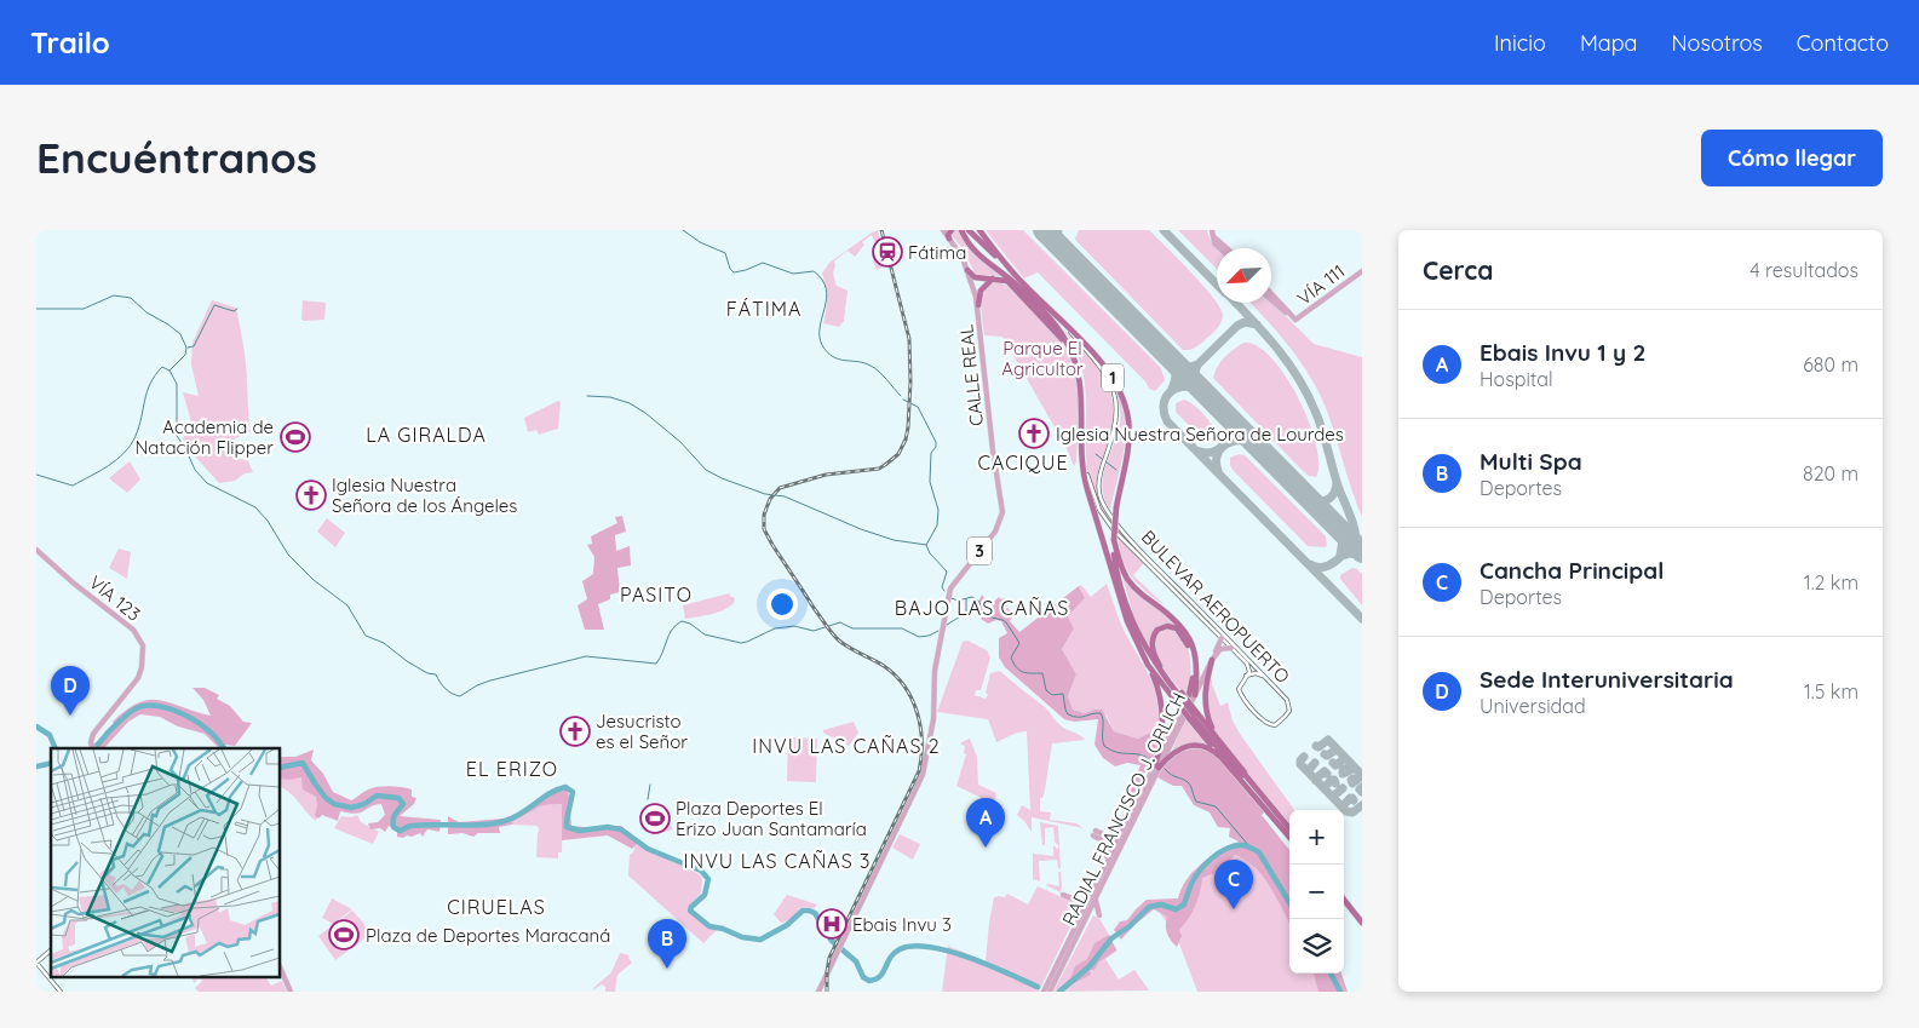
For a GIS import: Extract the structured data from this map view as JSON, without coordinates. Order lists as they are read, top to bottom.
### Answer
{
  "streets": {
    "highway": ["1"],
    "main road": [
      "VÍA 111",
      "CALLE REAL",
      "3",
      "VÍA 123",
      "RADIAL FRANCISCO J. ORLICH"
    ],
    "street": ["BULEVAR AEROPUERTO"]
  },
  "crossings": [
    ["1", "BULEVAR AEROPUERTO"],
    ["BULEVAR AEROPUERTO", "RADIAL FRANCISCO J. ORLICH"]
  ],
  "districts": [
    "FÁTIMA",
    "LA GIRALDA",
    "CACIQUE",
    "PASITO",
    "BAJO LAS CAÑAS",
    "INVU LAS CAÑAS 2",
    "EL ERIZO",
    "INVU LAS CAÑAS 3",
    "CIRUELAS"
  ],
  "parks": ["Parque El Agricultor"],
  "places": {
    "station": ["Fátima"],
    "church": ["Iglesia Nuestra Señora de Lourdes", "Iglesia Nuestra Señora de los Ángeles", "Jesucristo es el Señor"],
    "sports": ["Academia de Natación Flipper", "Plaza Deportes El Erizo Juan Santamaría", "Plaza de Deportes Maracaná"],
    "hospital": ["Ebais Invu 3"]
  },
  "north": "bottom left",
  "page": {
    "header": "Trailo",
    "nav": [
      "Inicio",
      "Mapa",
      "Nosotros",
      "Contacto"
    ],
    "buttons": "Cómo llegar",
    "title": "Encuéntranos",
    "heading": ["Cerca", "4 resultados"],
    "list": [
      {
        "mark": "A",
        "name": "Ebais Invu 1 y 2",
        "note": "Hospital",
        "value": "680 m"
      },
      {
        "mark": "B",
        "name": "Multi Spa",
        "note": "Deportes",
        "value": "820 m"
      },
      {
        "mark": "C",
        "name": "Cancha Principal",
        "note": "Deportes",
        "value": "1.2 km"
      },
      {
        "mark": "D",
        "name": "Sede Interuniversitaria",
        "note": "Universidad",
        "value": "1.5 km"
      }
    ],
    "pins": [
      "D",
      "A",
      "C",
      "B"
    ],
    "map_buttons": ["+", "−"]
  }
}
